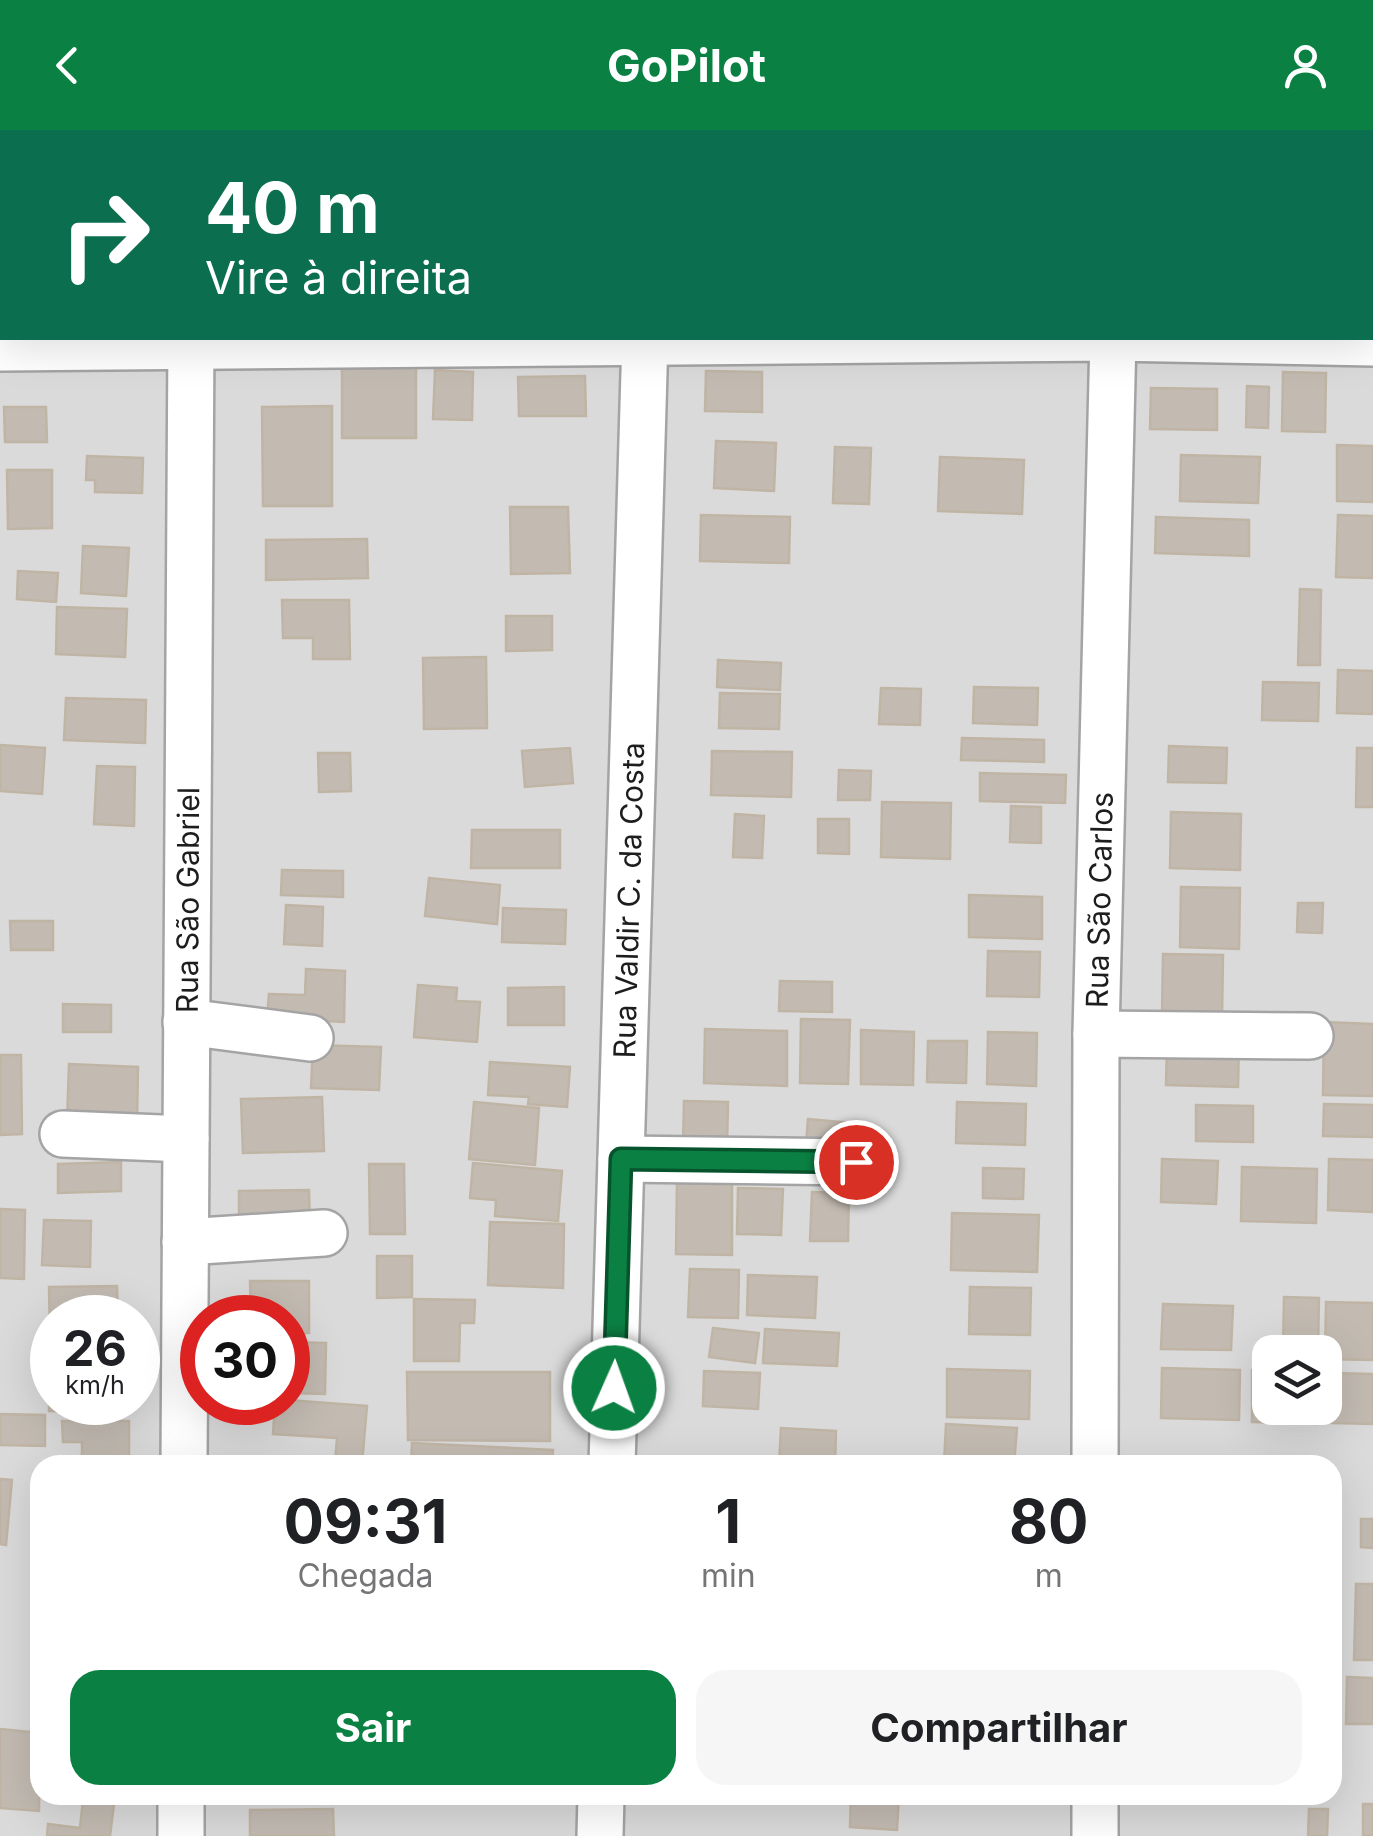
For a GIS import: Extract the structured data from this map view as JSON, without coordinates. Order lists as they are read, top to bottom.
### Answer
{
  "streets": {
    "street": ["Rua São Gabriel", "Rua Valdir C. da Costa", "Rua São Carlos"]
  },
  "page": {
    "header": "GoPilot",
    "turn": ["40 m", "Vire à direita"],
    "speed": "26 km/h",
    "limit": "30",
    "eta": [
      "09:31",
      "Chegada",
      "1",
      "min",
      "80",
      "m"
    ],
    "buttons": ["Sair", "Compartilhar"]
  }
}
